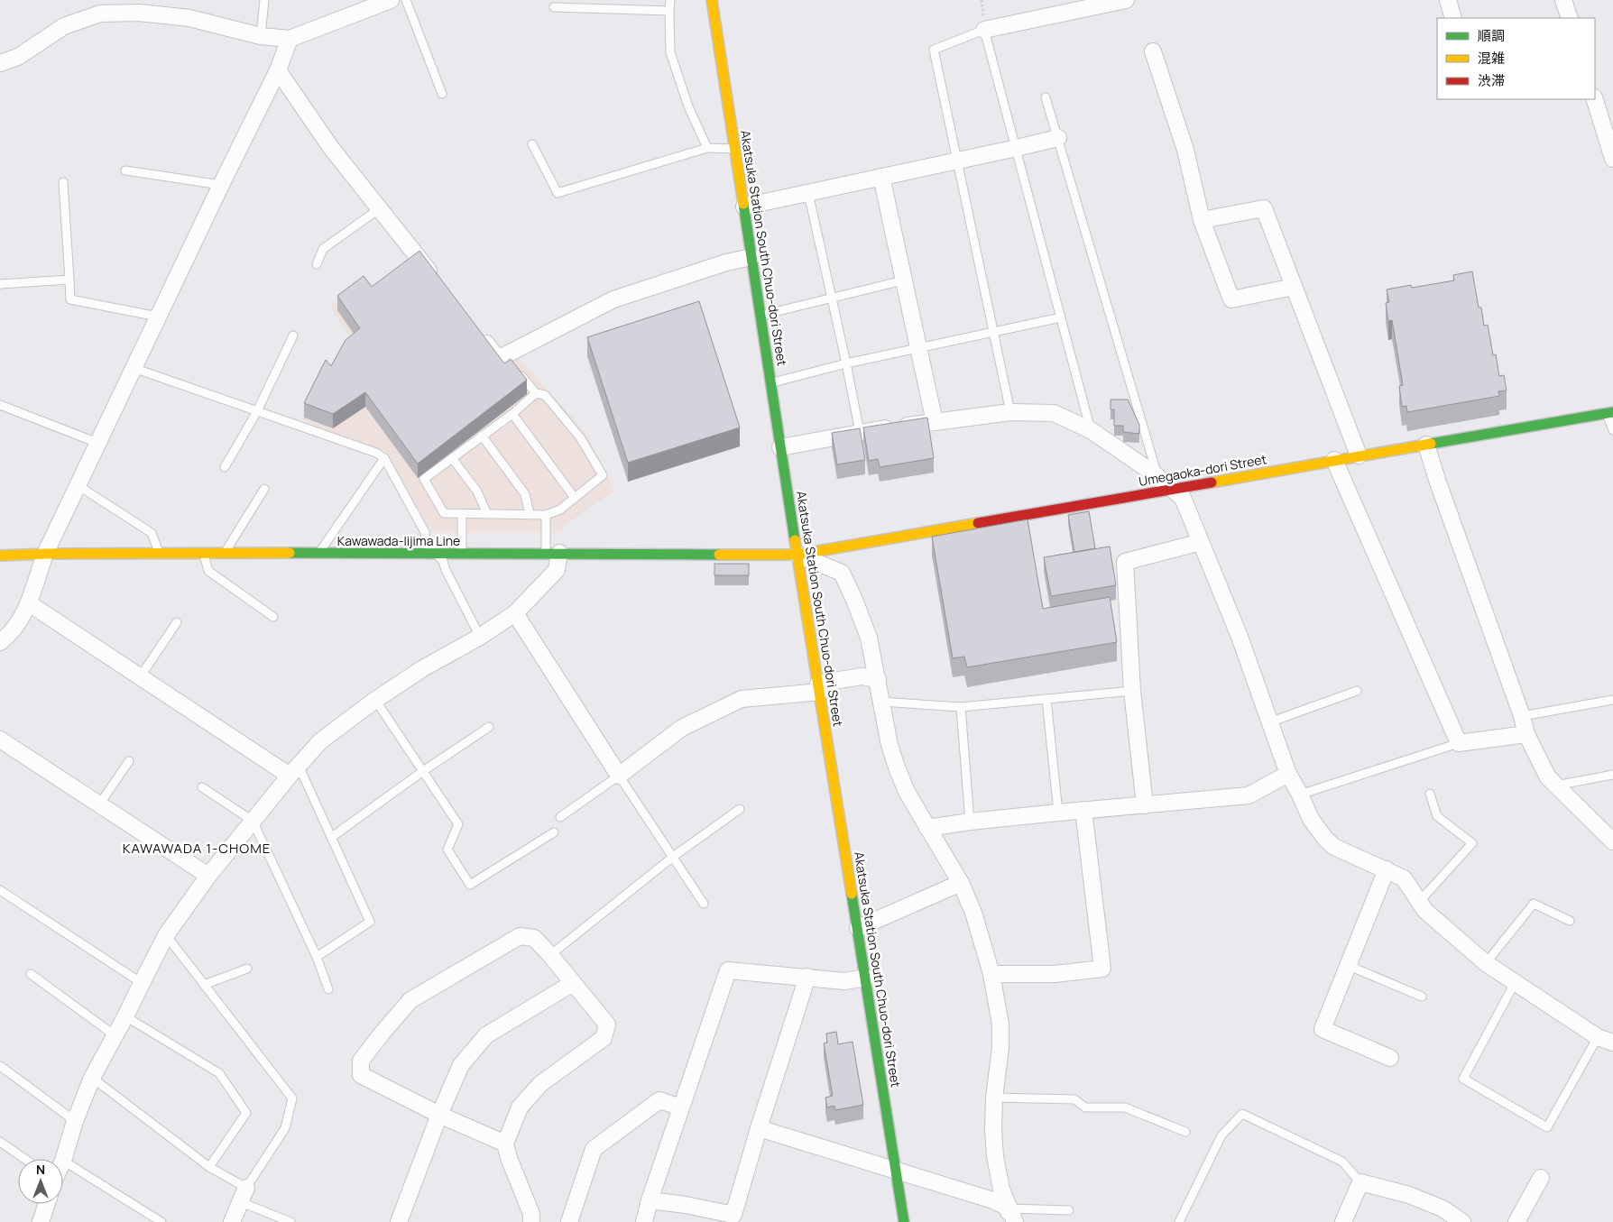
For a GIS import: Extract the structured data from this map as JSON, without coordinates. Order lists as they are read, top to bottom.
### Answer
{
  "streets": {
    "street": ["Akatsuka Station South Chuo-dori Street", "Umegaoka-dori Street", "Kawawada-Iijima Line"]
  },
  "crossings": [
    ["Akatsuka Station South Chuo-dori Street", "Umegaoka-dori Street"],
    ["Akatsuka Station South Chuo-dori Street", "Kawawada-Iijima Line"],
    ["Umegaoka-dori Street", "Kawawada-Iijima Line"]
  ],
  "districts": ["KAWAWADA 1-CHOME"],
  "legend": ["順調", "混雑", "渋滞"],
  "north": "top"
}
